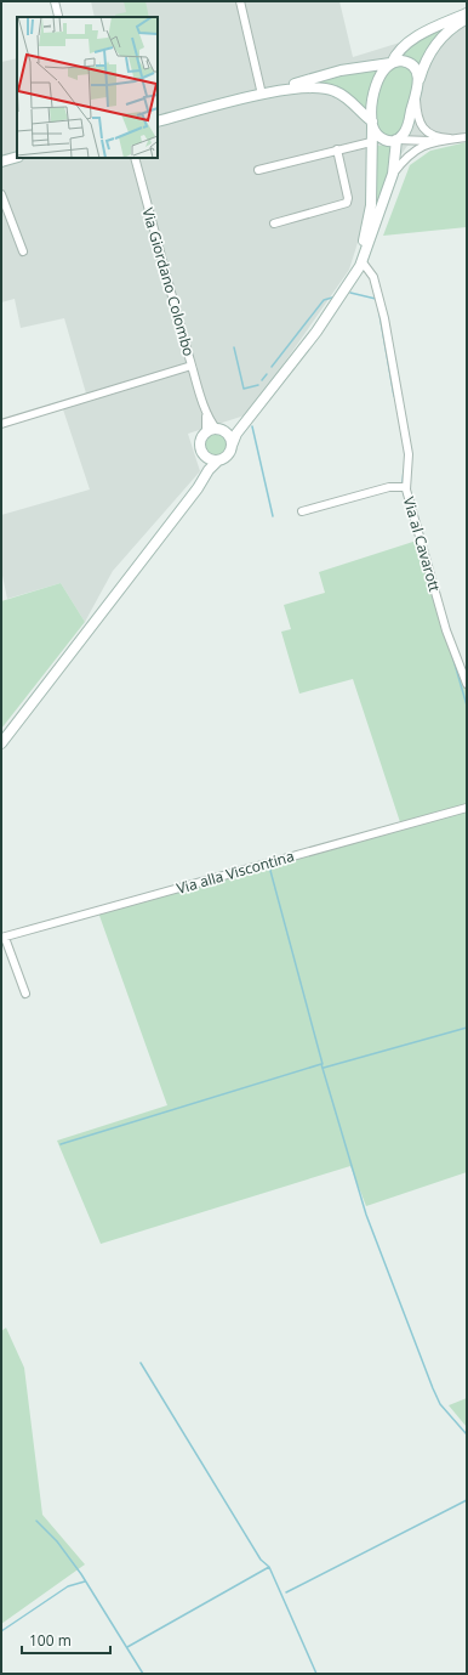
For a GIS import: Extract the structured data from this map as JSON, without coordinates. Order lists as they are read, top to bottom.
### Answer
{
  "streets": {
    "street": ["Via Giordano Colombo", "Via al Cavarott", "Via alla Viscontina"]
  },
  "scale_bar": "100 m"
}
